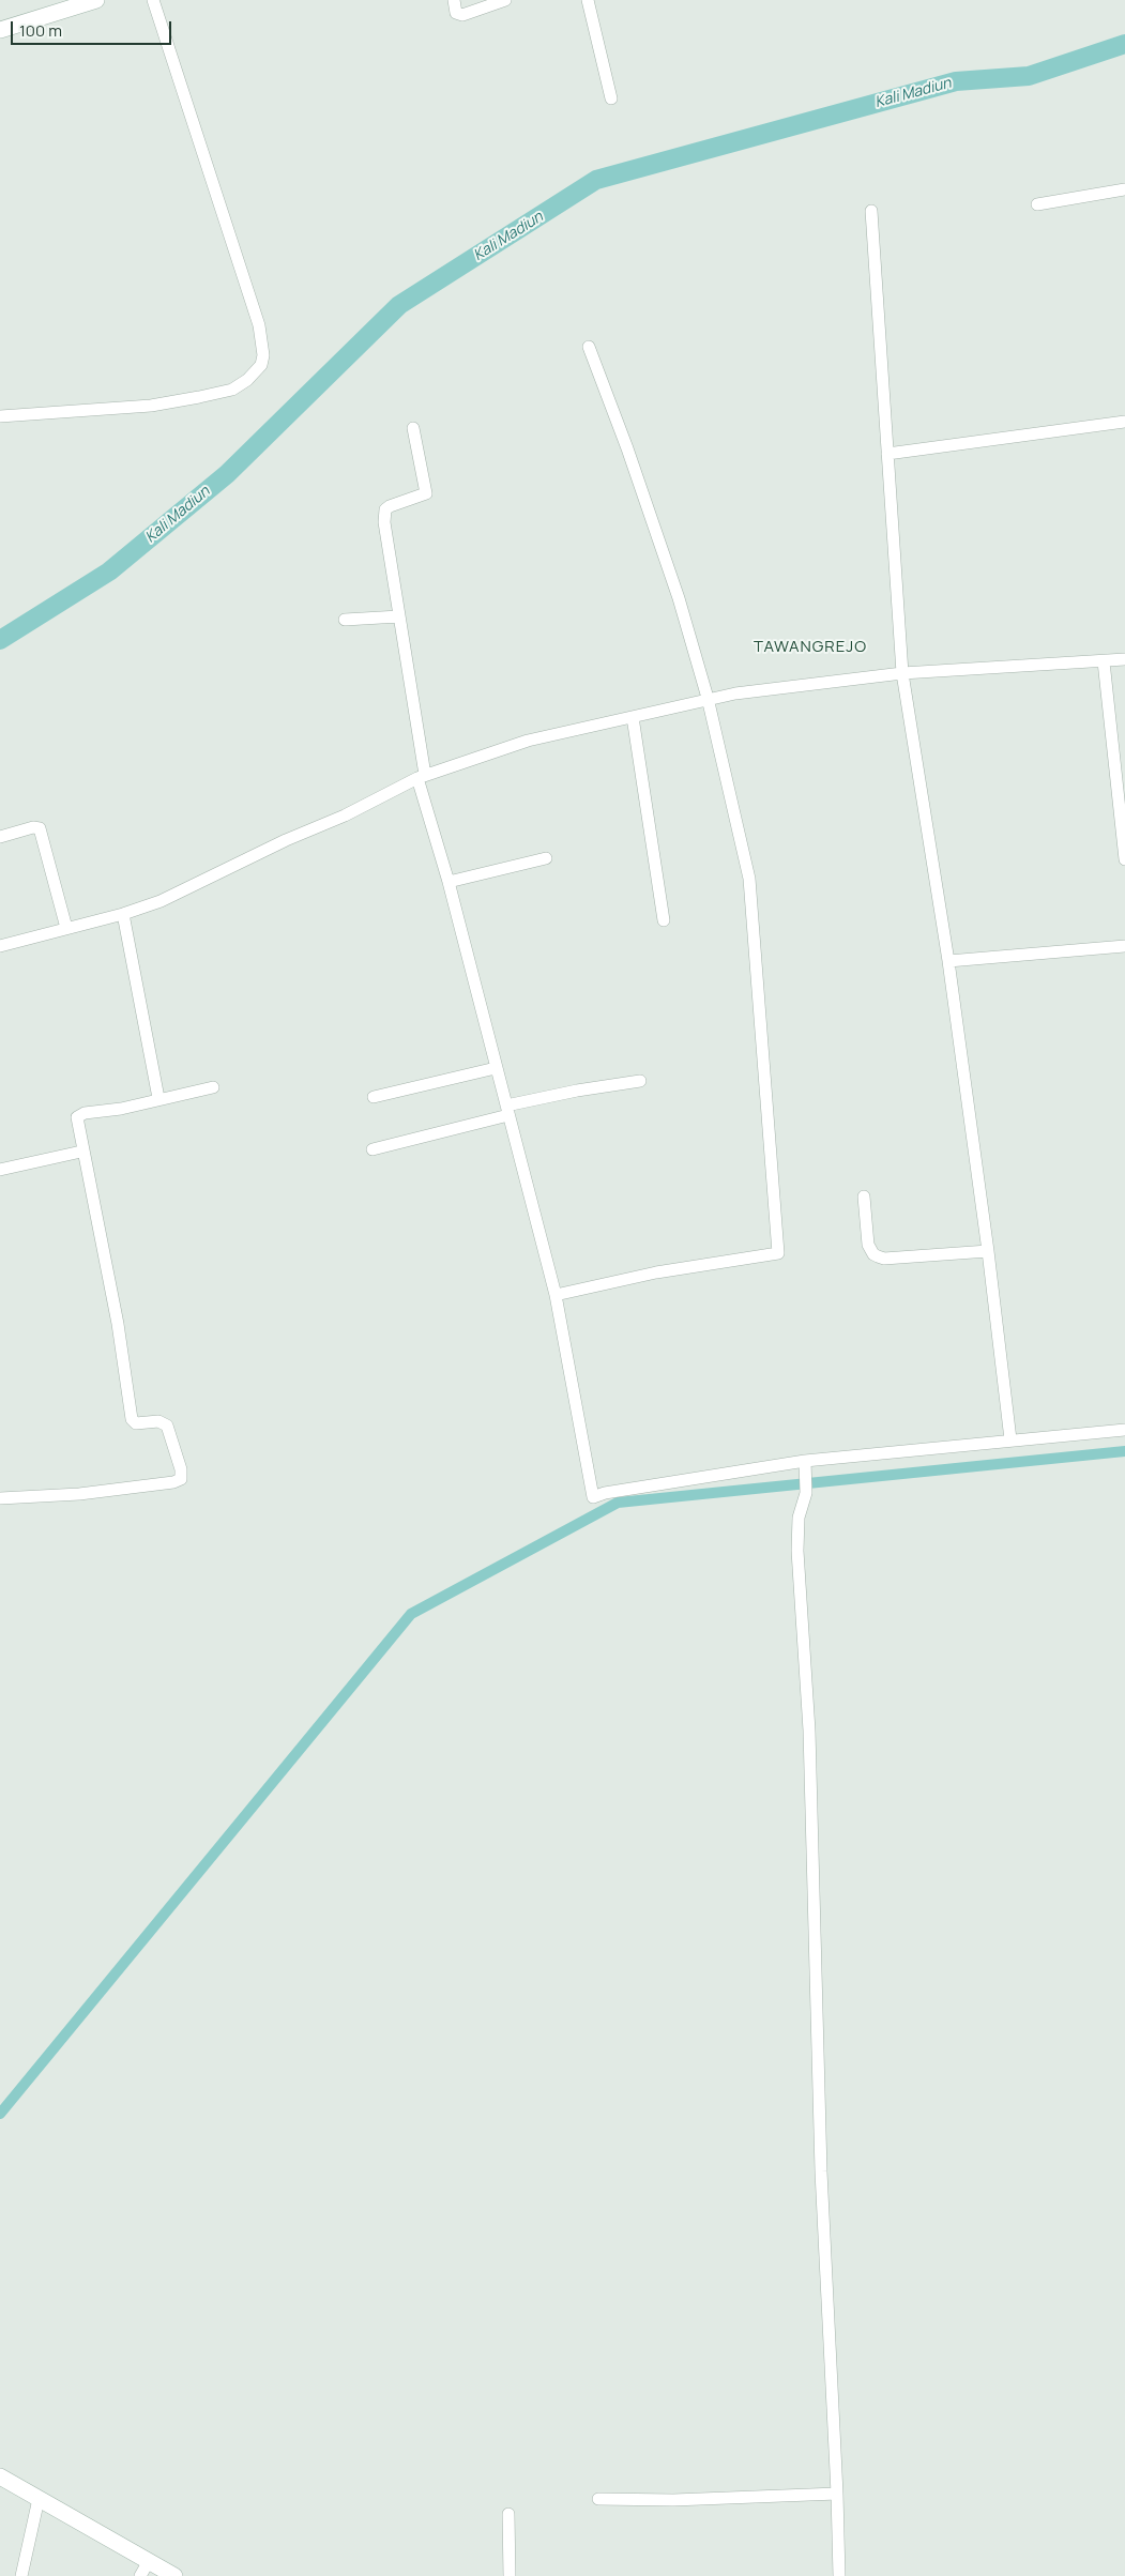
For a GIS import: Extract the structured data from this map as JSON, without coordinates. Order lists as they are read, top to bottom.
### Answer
{
  "districts": ["TAWANGREJO"],
  "water": ["Kali Madiun"],
  "scale_bar": "100 m"
}
